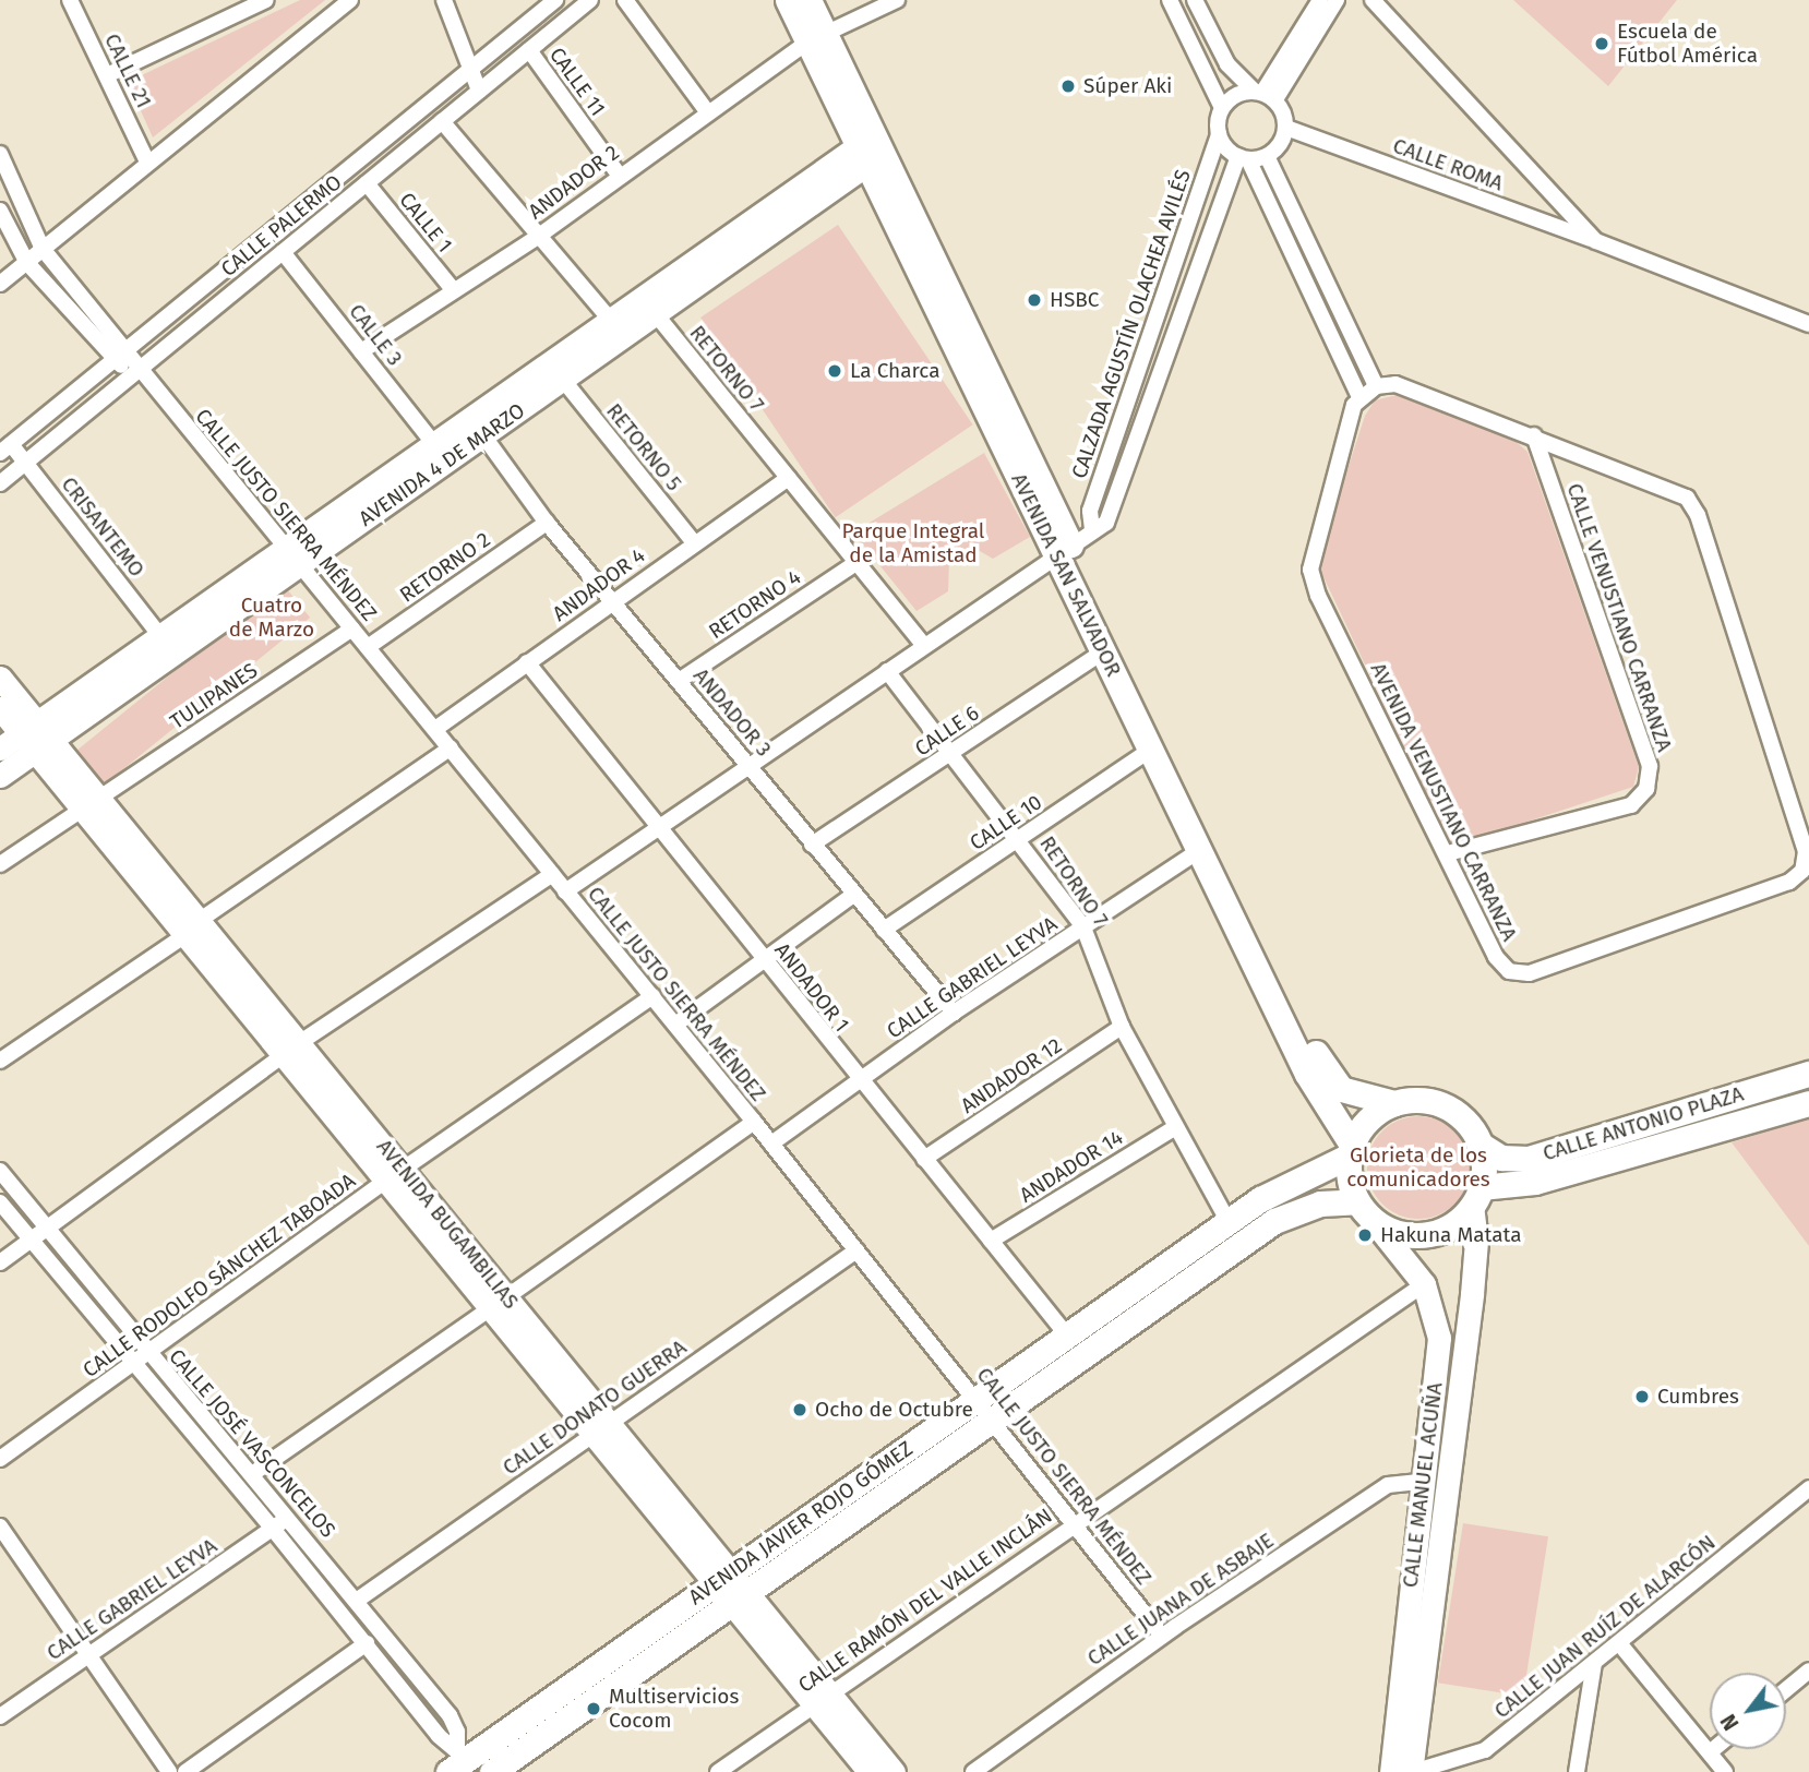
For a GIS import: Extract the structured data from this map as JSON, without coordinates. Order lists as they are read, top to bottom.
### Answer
{
  "streets": {
    "main road": [
      "AVENIDA 4 DE MARZO",
      "AVENIDA SAN SALVADOR",
      "CALLE ANTONIO PLAZA",
      "AVENIDA BUGAMBILIAS",
      "CALLE MANUEL ACUÑA",
      "AVENIDA JAVIER ROJO GÓMEZ"
    ],
    "street": [
      "CALLE 21",
      "CALLE 11",
      "CALLE ROMA",
      "ANDADOR 2",
      "CALLE 1",
      "CALLE PALERMO",
      "CALZADA AGUSTÍN OLACHEA AVILÉS",
      "CALLE 3",
      "RETORNO 7",
      "RETORNO 5",
      "CALLE JUSTO SIERRA MÉNDEZ",
      "CRISANTEMO",
      "RETORNO 2",
      "ANDADOR 4",
      "RETORNO 4",
      "CALLE VENUSTIANO CARRANZA",
      "TULIPANES",
      "ANDADOR 3",
      "CALLE 6",
      "AVENIDA VENUSTIANO CARRANZA",
      "CALLE 10",
      "CALLE GABRIEL LEYVA",
      "ANDADOR 1",
      "ANDADOR 12",
      "ANDADOR 14",
      "CALLE RODOLFO SÁNCHEZ TABOADA",
      "CALLE DONATO GUERRA",
      "CALLE JOSÉ VASCONCELOS",
      "CALLE JUANA DE ASBAJE",
      "CALLE RAMÓN DEL VALLE INCLÁN",
      "CALLE JUAN RUÍZ DE ALARCÓN"
    ]
  },
  "crossings": [
    ["CALLE 11", "ANDADOR 2"],
    ["CALLE 11", "CALLE PALERMO"],
    ["CALLE ROMA", "CALZADA AGUSTÍN OLACHEA AVILÉS"],
    ["ANDADOR 2", "CALLE 1"],
    ["ANDADOR 2", "CALLE 3"],
    ["ANDADOR 2", "AVENIDA SAN SALVADOR"],
    ["CALLE 1", "CALLE PALERMO"],
    ["CALLE PALERMO", "CALLE 3"],
    ["CALLE PALERMO", "CALLE JUSTO SIERRA MÉNDEZ"],
    ["CALLE PALERMO", "CRISANTEMO"],
    ["CALZADA AGUSTÍN OLACHEA AVILÉS", "RETORNO 7"],
    ["CALZADA AGUSTÍN OLACHEA AVILÉS", "CALLE JUSTO SIERRA MÉNDEZ"],
    ["CALZADA AGUSTÍN OLACHEA AVILÉS", "AVENIDA SAN SALVADOR"],
    ["CALZADA AGUSTÍN OLACHEA AVILÉS", "ANDADOR 3"],
    ["CALZADA AGUSTÍN OLACHEA AVILÉS", "ANDADOR 1"],
    ["CALLE 3", "AVENIDA 4 DE MARZO"],
    ["RETORNO 7", "AVENIDA 4 DE MARZO"],
    ["RETORNO 7", "ANDADOR 4"],
    ["RETORNO 7", "RETORNO 4"],
    ["RETORNO 7", "CALLE 6"],
    ["RETORNO 7", "CALLE 10"],
    ["RETORNO 7", "CALLE GABRIEL LEYVA"],
    ["RETORNO 7", "ANDADOR 12"],
    ["RETORNO 7", "ANDADOR 14"],
    ["RETORNO 7", "AVENIDA JAVIER ROJO GÓMEZ"],
    ["RETORNO 5", "AVENIDA 4 DE MARZO"],
    ["RETORNO 5", "ANDADOR 4"],
    ["AVENIDA 4 DE MARZO", "CALLE JUSTO SIERRA MÉNDEZ"],
    ["AVENIDA 4 DE MARZO", "CRISANTEMO"],
    ["AVENIDA 4 DE MARZO", "AVENIDA SAN SALVADOR"],
    ["AVENIDA 4 DE MARZO", "ANDADOR 3"],
    ["AVENIDA 4 DE MARZO", "AVENIDA BUGAMBILIAS"],
    ["CALLE JUSTO SIERRA MÉNDEZ", "RETORNO 2"],
    ["CALLE JUSTO SIERRA MÉNDEZ", "ANDADOR 4"],
    ["CALLE JUSTO SIERRA MÉNDEZ", "TULIPANES"],
    ["CALLE JUSTO SIERRA MÉNDEZ", "CALLE GABRIEL LEYVA"],
    ["CALLE JUSTO SIERRA MÉNDEZ", "CALLE RODOLFO SÁNCHEZ TABOADA"],
    ["CALLE JUSTO SIERRA MÉNDEZ", "CALLE DONATO GUERRA"],
    ["CALLE JUSTO SIERRA MÉNDEZ", "AVENIDA JAVIER ROJO GÓMEZ"],
    ["CALLE JUSTO SIERRA MÉNDEZ", "CALLE JUANA DE ASBAJE"],
    ["CALLE JUSTO SIERRA MÉNDEZ", "CALLE RAMÓN DEL VALLE INCLÁN"],
    ["RETORNO 2", "ANDADOR 3"],
    ["AVENIDA SAN SALVADOR", "CALLE 6"],
    ["AVENIDA SAN SALVADOR", "CALLE 10"],
    ["AVENIDA SAN SALVADOR", "CALLE GABRIEL LEYVA"],
    ["AVENIDA SAN SALVADOR", "CALLE ANTONIO PLAZA"],
    ["AVENIDA SAN SALVADOR", "CALLE MANUEL ACUÑA"],
    ["AVENIDA SAN SALVADOR", "AVENIDA JAVIER ROJO GÓMEZ"],
    ["ANDADOR 4", "ANDADOR 3"],
    ["ANDADOR 4", "ANDADOR 1"],
    ["RETORNO 4", "ANDADOR 3"],
    ["CALLE VENUSTIANO CARRANZA", "AVENIDA VENUSTIANO CARRANZA"],
    ["TULIPANES", "AVENIDA BUGAMBILIAS"],
    ["ANDADOR 3", "CALLE 6"],
    ["ANDADOR 3", "CALLE 10"],
    ["ANDADOR 3", "CALLE GABRIEL LEYVA"],
    ["CALLE GABRIEL LEYVA", "ANDADOR 1"],
    ["CALLE GABRIEL LEYVA", "CALLE JOSÉ VASCONCELOS"],
    ["ANDADOR 1", "ANDADOR 12"],
    ["ANDADOR 1", "ANDADOR 14"],
    ["ANDADOR 1", "AVENIDA JAVIER ROJO GÓMEZ"],
    ["CALLE ANTONIO PLAZA", "CALLE MANUEL ACUÑA"],
    ["CALLE ANTONIO PLAZA", "AVENIDA JAVIER ROJO GÓMEZ"],
    ["AVENIDA BUGAMBILIAS", "CALLE RODOLFO SÁNCHEZ TABOADA"],
    ["AVENIDA BUGAMBILIAS", "CALLE DONATO GUERRA"],
    ["AVENIDA BUGAMBILIAS", "AVENIDA JAVIER ROJO GÓMEZ"],
    ["AVENIDA BUGAMBILIAS", "CALLE RAMÓN DEL VALLE INCLÁN"],
    ["CALLE RODOLFO SÁNCHEZ TABOADA", "CALLE JOSÉ VASCONCELOS"],
    ["CALLE DONATO GUERRA", "CALLE JOSÉ VASCONCELOS"],
    ["CALLE JOSÉ VASCONCELOS", "AVENIDA JAVIER ROJO GÓMEZ"],
    ["CALLE MANUEL ACUÑA", "AVENIDA JAVIER ROJO GÓMEZ"],
    ["CALLE MANUEL ACUÑA", "CALLE JUANA DE ASBAJE"],
    ["CALLE MANUEL ACUÑA", "CALLE RAMÓN DEL VALLE INCLÁN"],
    ["CALLE MANUEL ACUÑA", "CALLE JUAN RUÍZ DE ALARCÓN"]
  ],
  "parks": ["Parque Integral de la Amistad", "Cuatro de Marzo", "Glorieta de los comunicadores"],
  "places": [
    "Escuela de Fútbol América",
    "Súper Aki",
    "HSBC",
    "La Charca",
    "Hakuna Matata",
    "Cumbres",
    "Ocho de Octubre",
    "Multiservicios Cocom"
  ],
  "north": "bottom left"
}
